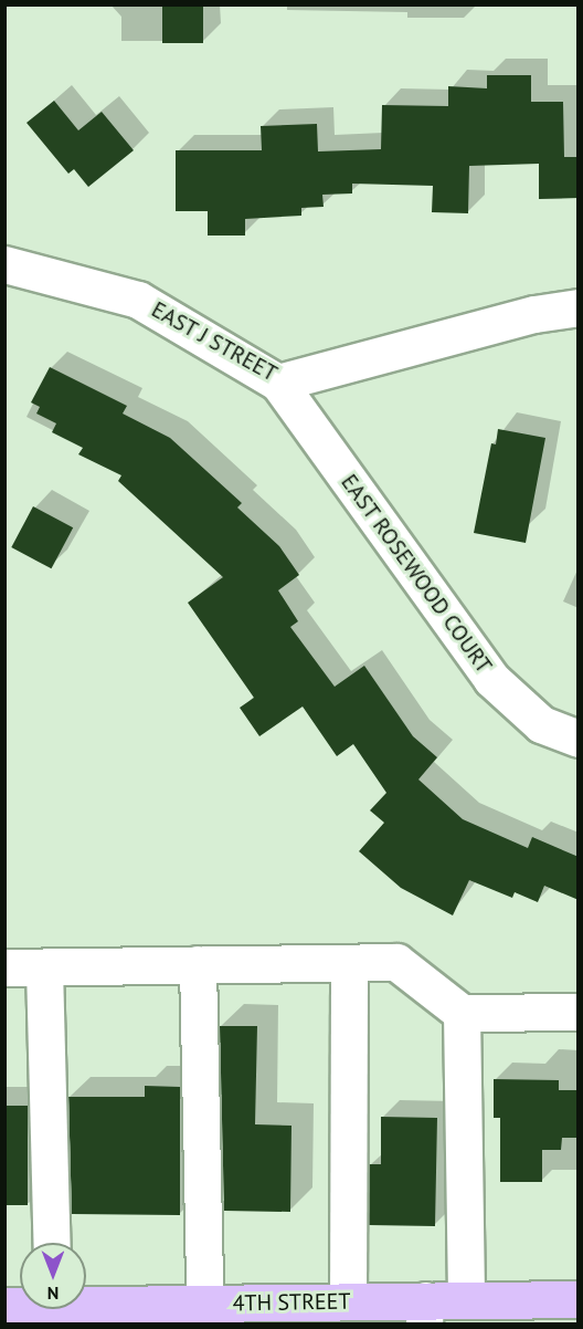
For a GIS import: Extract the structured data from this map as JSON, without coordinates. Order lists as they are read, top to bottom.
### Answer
{
  "streets": {
    "main road": ["4TH STREET"],
    "street": ["EAST J STREET", "EAST ROSEWOOD COURT"]
  },
  "crossings": [
    ["EAST J STREET", "EAST ROSEWOOD COURT"]
  ],
  "north": "bottom"
}
